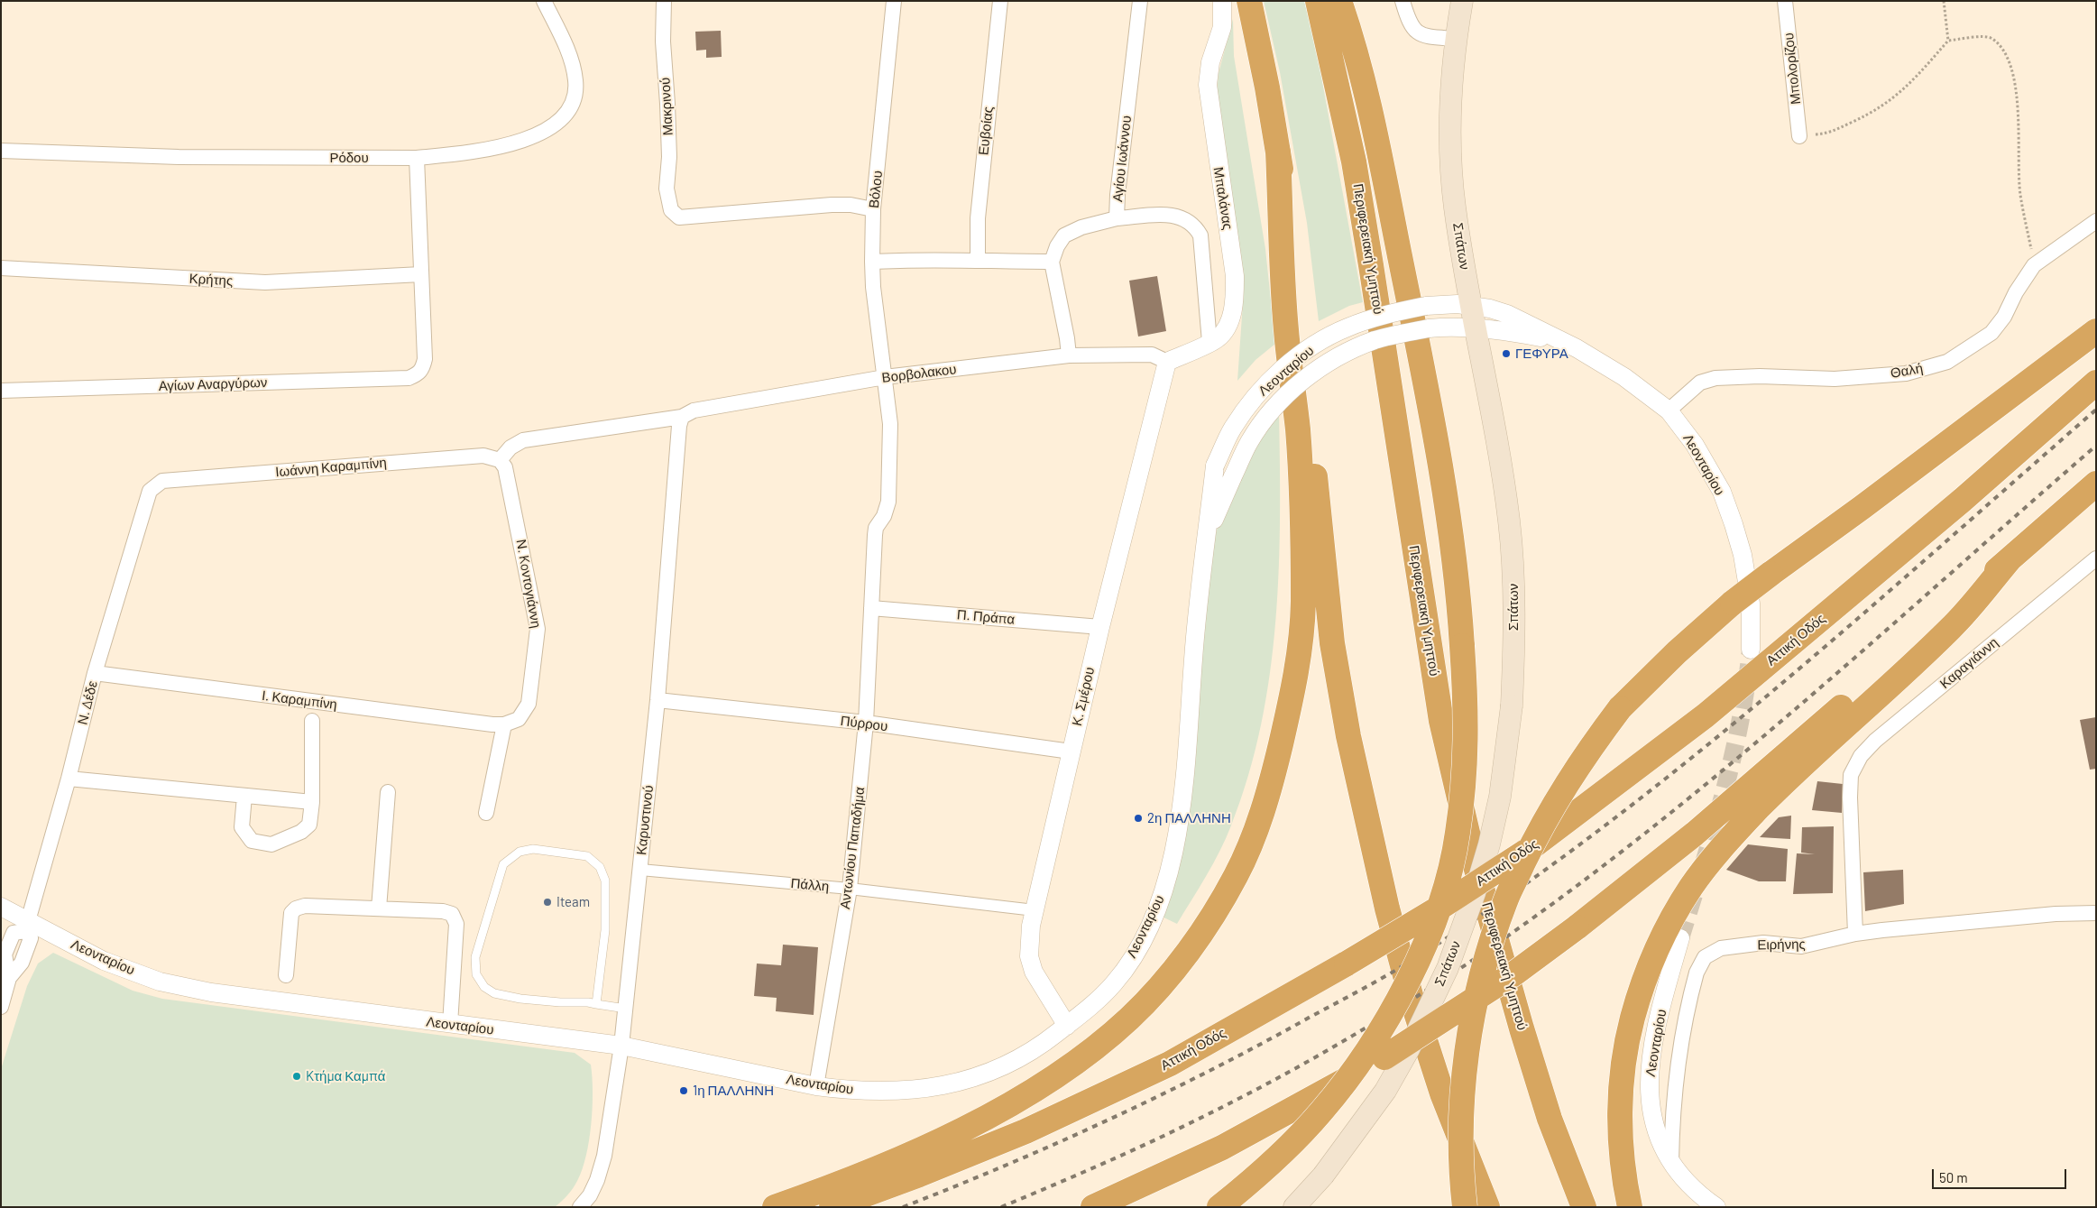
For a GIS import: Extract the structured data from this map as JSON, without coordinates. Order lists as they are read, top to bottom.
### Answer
{
  "streets": {
    "highway": ["Περιφερειακή Υμηττού", "Αττική Οδός"],
    "main road": ["Σπάτων"],
    "street": [
      "Μπολορίζου",
      "Μακρινού",
      "Ευβοίας",
      "Ρόδου",
      "Αγίου Ιωάννου",
      "Βόλου",
      "Μπαλάνας",
      "Κρήτης",
      "Λεονταρίου",
      "Θαλή",
      "Βορβολακου",
      "Αγίων Αναργύρων",
      "Ιωάννη Καραμπίνη",
      "Ν. Koντογιάννη",
      "Π. Πράπα",
      "Καραγιάννη",
      "Κ. Σμέρου",
      "Ι. Καραμπίνη",
      "Ν. Δέδε",
      "Πύρρου",
      "Καρυστινού",
      "Αντωνίου Παπαδήμα",
      "Πάλλη",
      "Ειρήνης"
    ]
  },
  "crossings": [
    ["Μακρινού", "Βόλου"],
    ["Βόλου", "Βορβολακου"],
    ["Βόλου", "Π. Πράπα"],
    ["Βόλου", "Αντωνίου Παπαδήμα"],
    ["Μπαλάνας", "Βορβολακου"],
    ["Μπαλάνας", "Κ. Σμέρου"],
    ["Σπάτων", "Λεονταρίου"],
    ["Κρήτης", "Αγίων Αναργύρων"],
    ["Λεονταρίου", "Θαλή"],
    ["Λεονταρίου", "Κ. Σμέρου"],
    ["Λεονταρίου", "Ν. Δέδε"],
    ["Λεονταρίου", "Καρυστινού"],
    ["Λεονταρίου", "Αντωνίου Παπαδήμα"],
    ["Λεονταρίου", "Ειρήνης"],
    ["Βορβολακου", "Ιωάννη Καραμπίνη"],
    ["Βορβολακου", "Ν. Koντογιάννη"],
    ["Βορβολακου", "Κ. Σμέρου"],
    ["Βορβολακου", "Καρυστινού"],
    ["Ιωάννη Καραμπίνη", "Ν. Koντογιάννη"],
    ["Ιωάννη Καραμπίνη", "Ν. Δέδε"],
    ["Ν. Koντογιάννη", "Ι. Καραμπίνη"],
    ["Π. Πράπα", "Κ. Σμέρου"],
    ["Π. Πράπα", "Αντωνίου Παπαδήμα"],
    ["Καραγιάννη", "Ειρήνης"],
    ["Κ. Σμέρου", "Πύρρου"],
    ["Κ. Σμέρου", "Πάλλη"],
    ["Ι. Καραμπίνη", "Ν. Δέδε"],
    ["Πύρρου", "Καρυστινού"],
    ["Πύρρου", "Αντωνίου Παπαδήμα"],
    ["Καρυστινού", "Πάλλη"],
    ["Αντωνίου Παπαδήμα", "Πάλλη"]
  ],
  "places": [
    "ΓΕΦΥΡΑ",
    "2η ΠΑΛΛΗΝΗ",
    "Iteam",
    "Kτήμα Καμπά",
    "1η ΠΑΛΛΗΝΗ"
  ],
  "scale_bar": "50 m"
}
